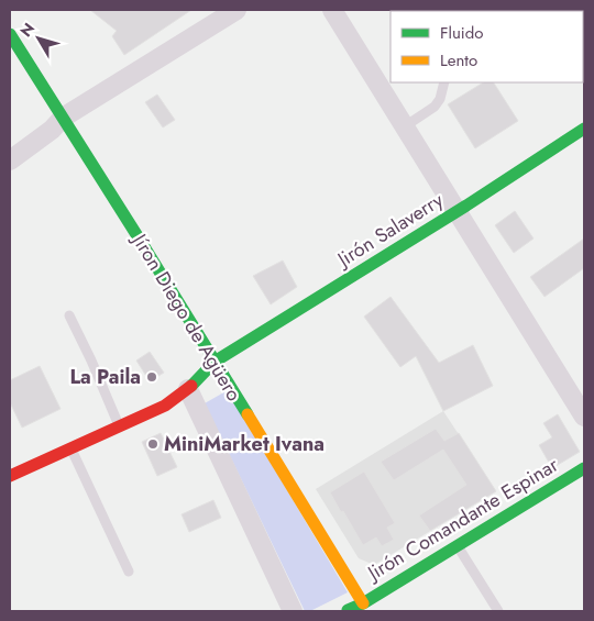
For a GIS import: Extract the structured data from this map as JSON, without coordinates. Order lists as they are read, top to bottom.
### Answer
{
  "streets": {
    "main road": ["Jirón Salaverry", "Jíron Diego de Agüero", "Jirón Comandante Espinar"]
  },
  "crossings": [
    ["Jirón Salaverry", "Jíron Diego de Agüero"],
    ["Jíron Diego de Agüero", "Jirón Comandante Espinar"]
  ],
  "places": ["La Paila", "MiniMarket Ivana"],
  "legend": ["Fluido", "Lento"],
  "north": "top left"
}
